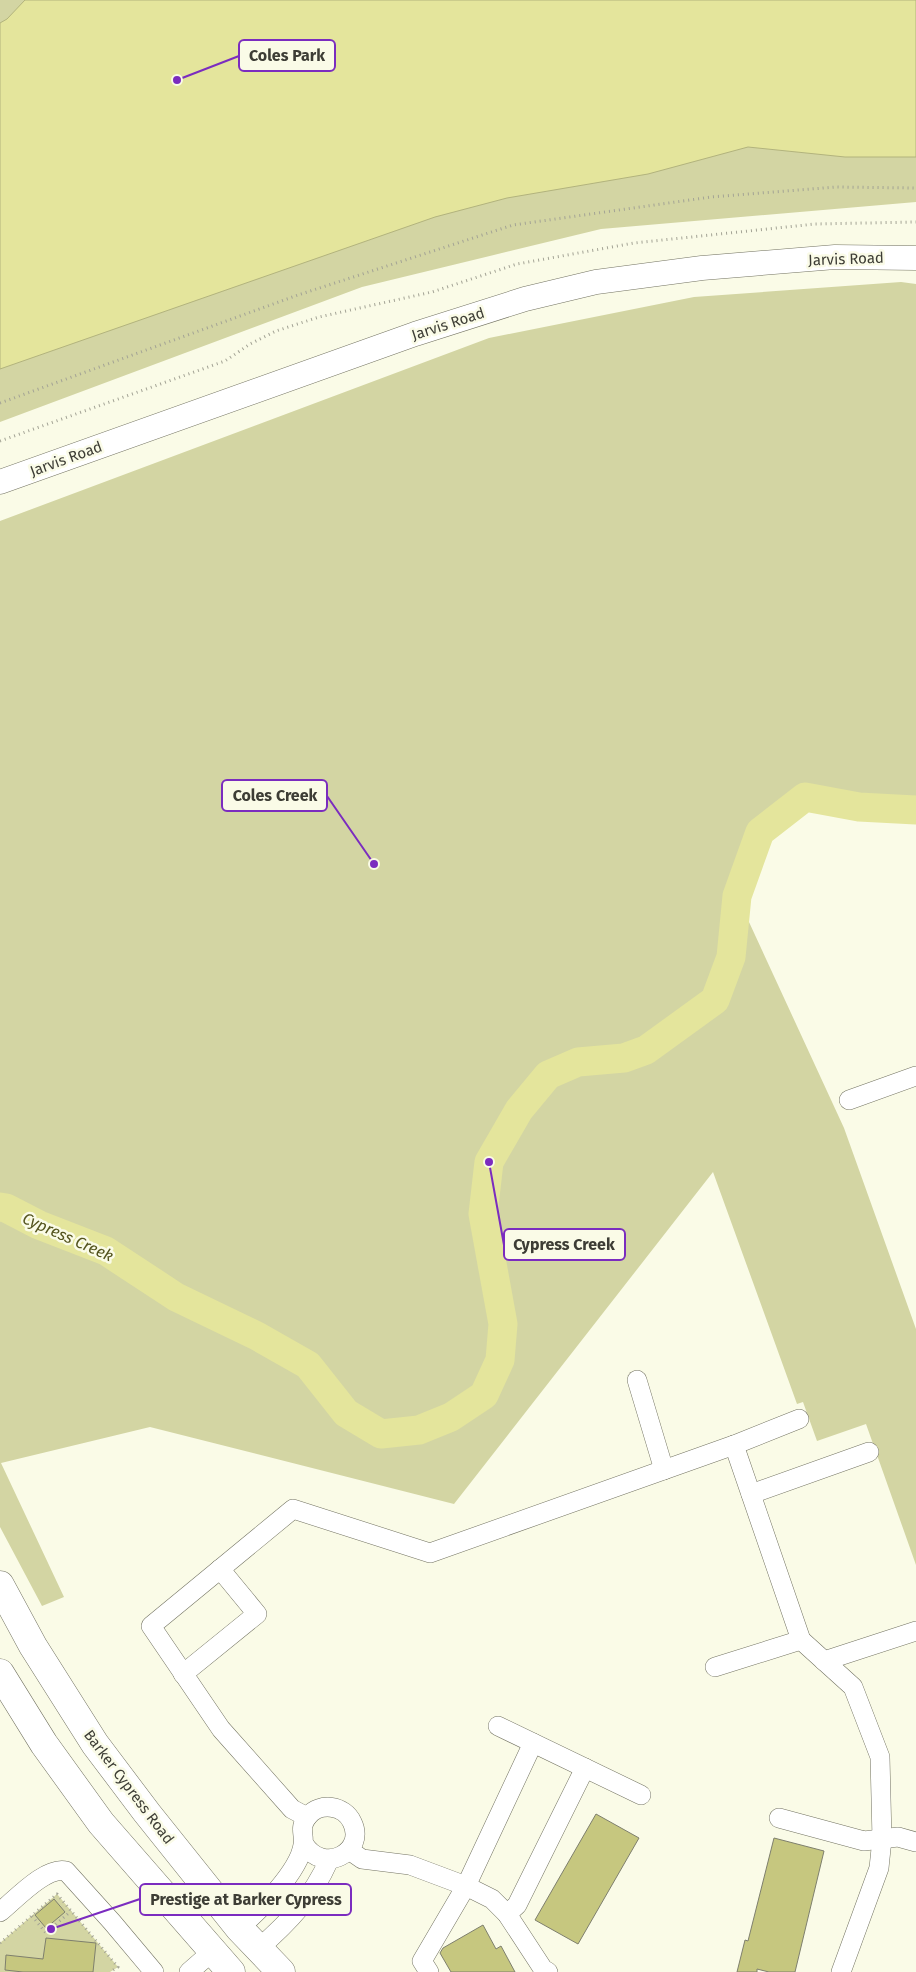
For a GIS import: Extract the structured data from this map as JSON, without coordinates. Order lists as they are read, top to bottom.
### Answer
{
  "streets": {
    "main road": ["Barker Cypress Road"],
    "street": ["Jarvis Road"]
  },
  "water": ["Cypress Creek"],
  "places": [
    "Coles Park",
    "Coles Creek",
    "Cypress Creek",
    "Prestige at Barker Cypress"
  ]
}
